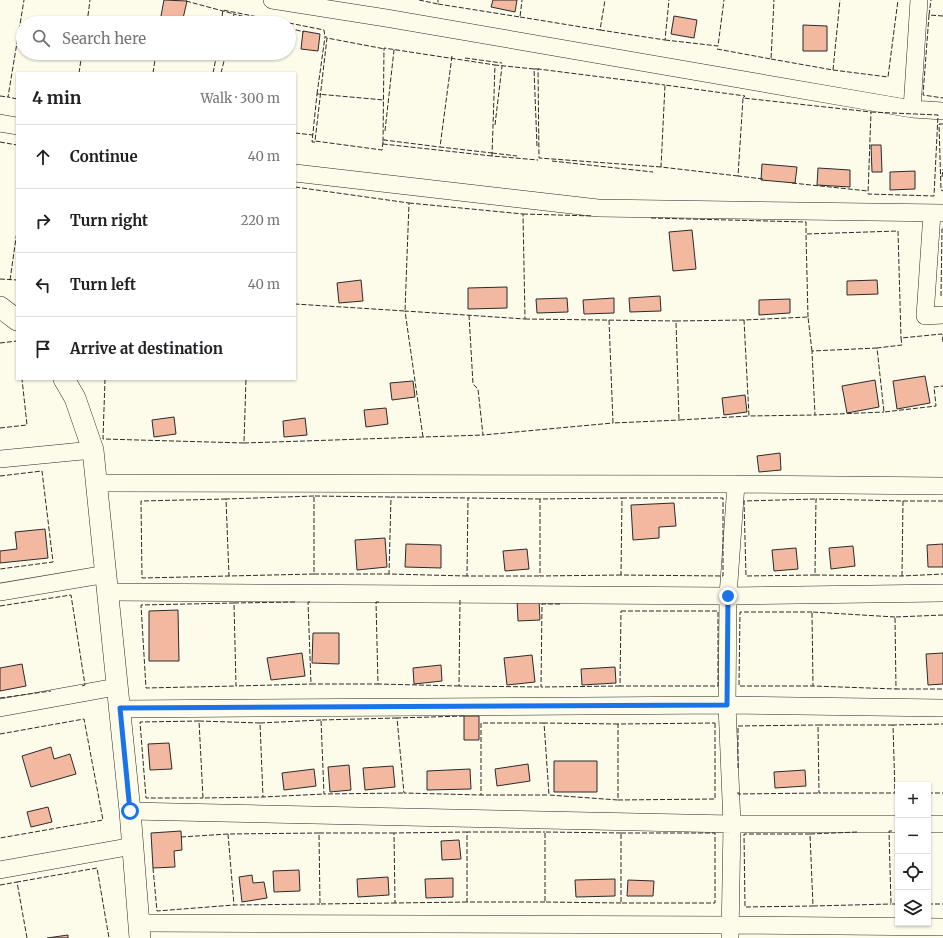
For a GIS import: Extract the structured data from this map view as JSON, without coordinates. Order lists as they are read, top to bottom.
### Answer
{
  "page": {
    "search": "Search here",
    "heading": ["4 min", "Walk · 300 m"],
    "list": [
      ["Continue", "40 m"],
      ["Turn right", "220 m"],
      ["Turn left", "40 m"],
      "Arrive at destination"
    ],
    "map_buttons": ["+", "−"]
  }
}
